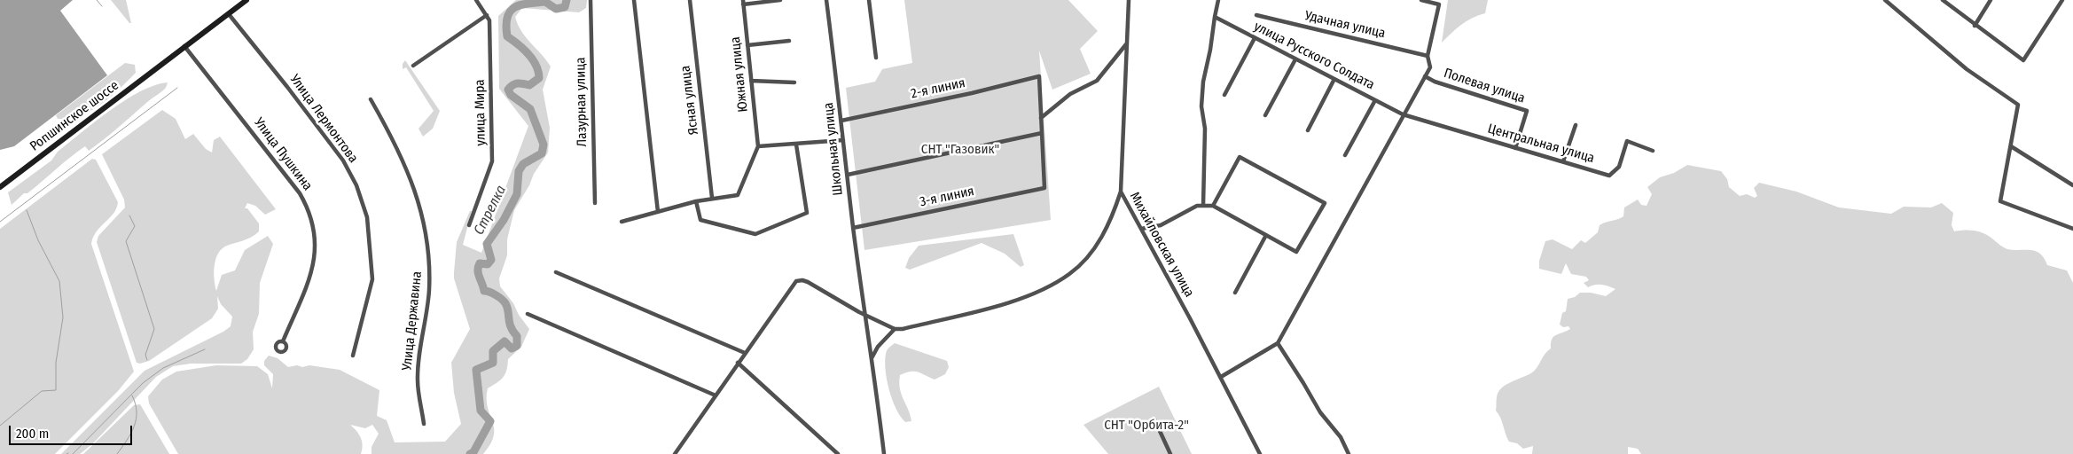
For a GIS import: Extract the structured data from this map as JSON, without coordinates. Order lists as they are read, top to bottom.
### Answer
{
  "streets": {
    "main road": ["Ропшинское шоссе"],
    "street": [
      "Удачная улица",
      "улица Русского Солдата",
      "Южная улица",
      "Полевая улица",
      "2-я линия",
      "Ясная улица",
      "Лазурная улица",
      "улица Мира",
      "Улица Лермонтова",
      "Центральная улица",
      "Школьная улица",
      "Улица Пушкина",
      "3-я линия",
      "Михайловская улица",
      "Улица Державина"
    ]
  },
  "crossings": [
    ["улица Русского Солдата", "Центральная улица"],
    ["Полевая улица", "Центральная улица"],
    ["2-я линия", "Школьная улица"],
    ["Ропшинское шоссе", "Улица Лермонтова"],
    ["Ропшинское шоссе", "Улица Пушкина"],
    ["Школьная улица", "3-я линия"]
  ],
  "water": ["Стрелка"],
  "parks": ["СНТ \"Газовик\"", "СНТ \"Орбита-2\""],
  "scale_bar": "200 m"
}
